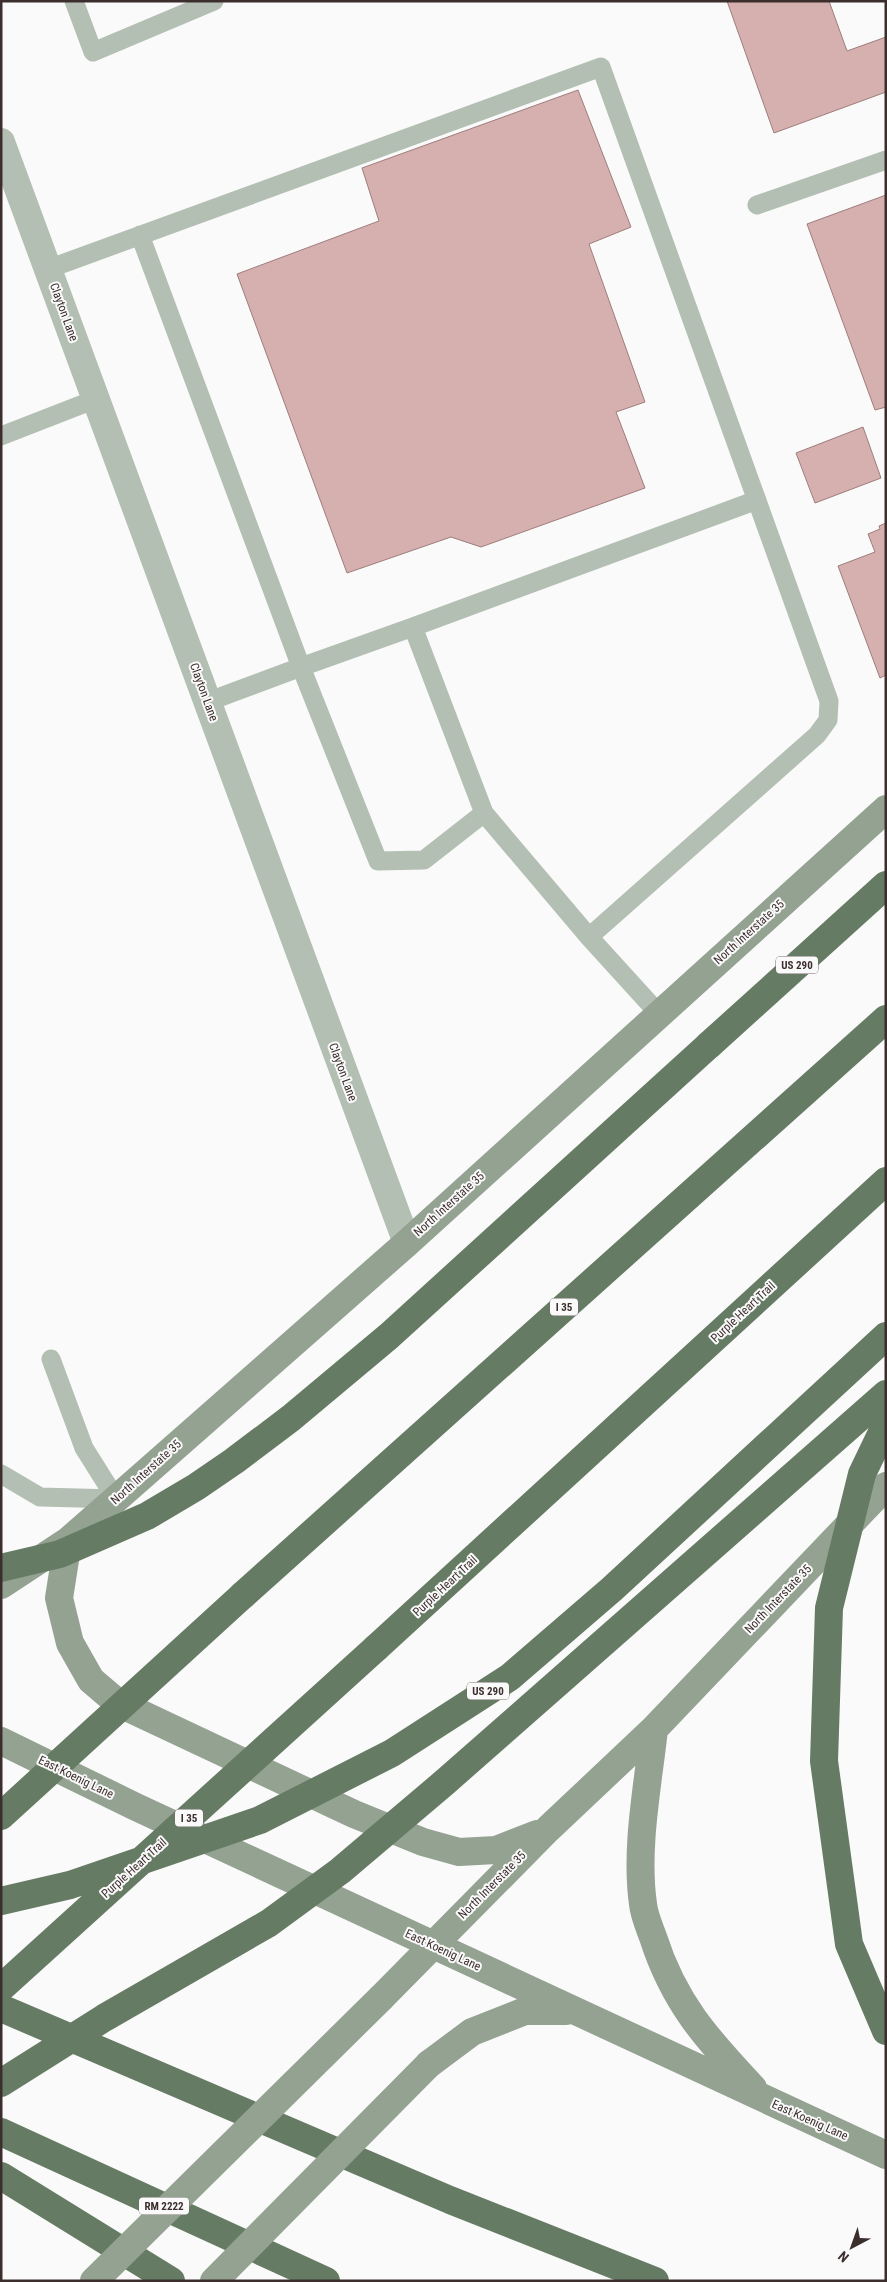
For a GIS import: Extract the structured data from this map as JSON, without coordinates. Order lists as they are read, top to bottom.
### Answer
{
  "streets": {
    "highway": [
      "US 290",
      "I 35",
      "Purple Heart Trail",
      "RM 2222"
    ],
    "main road": ["North Interstate 35", "East Koenig Lane"],
    "street": ["Clayton Lane"]
  },
  "crossings": [
    ["Clayton Lane", "North Interstate 35"],
    ["North Interstate 35", "East Koenig Lane"]
  ],
  "north": "bottom left"
}
